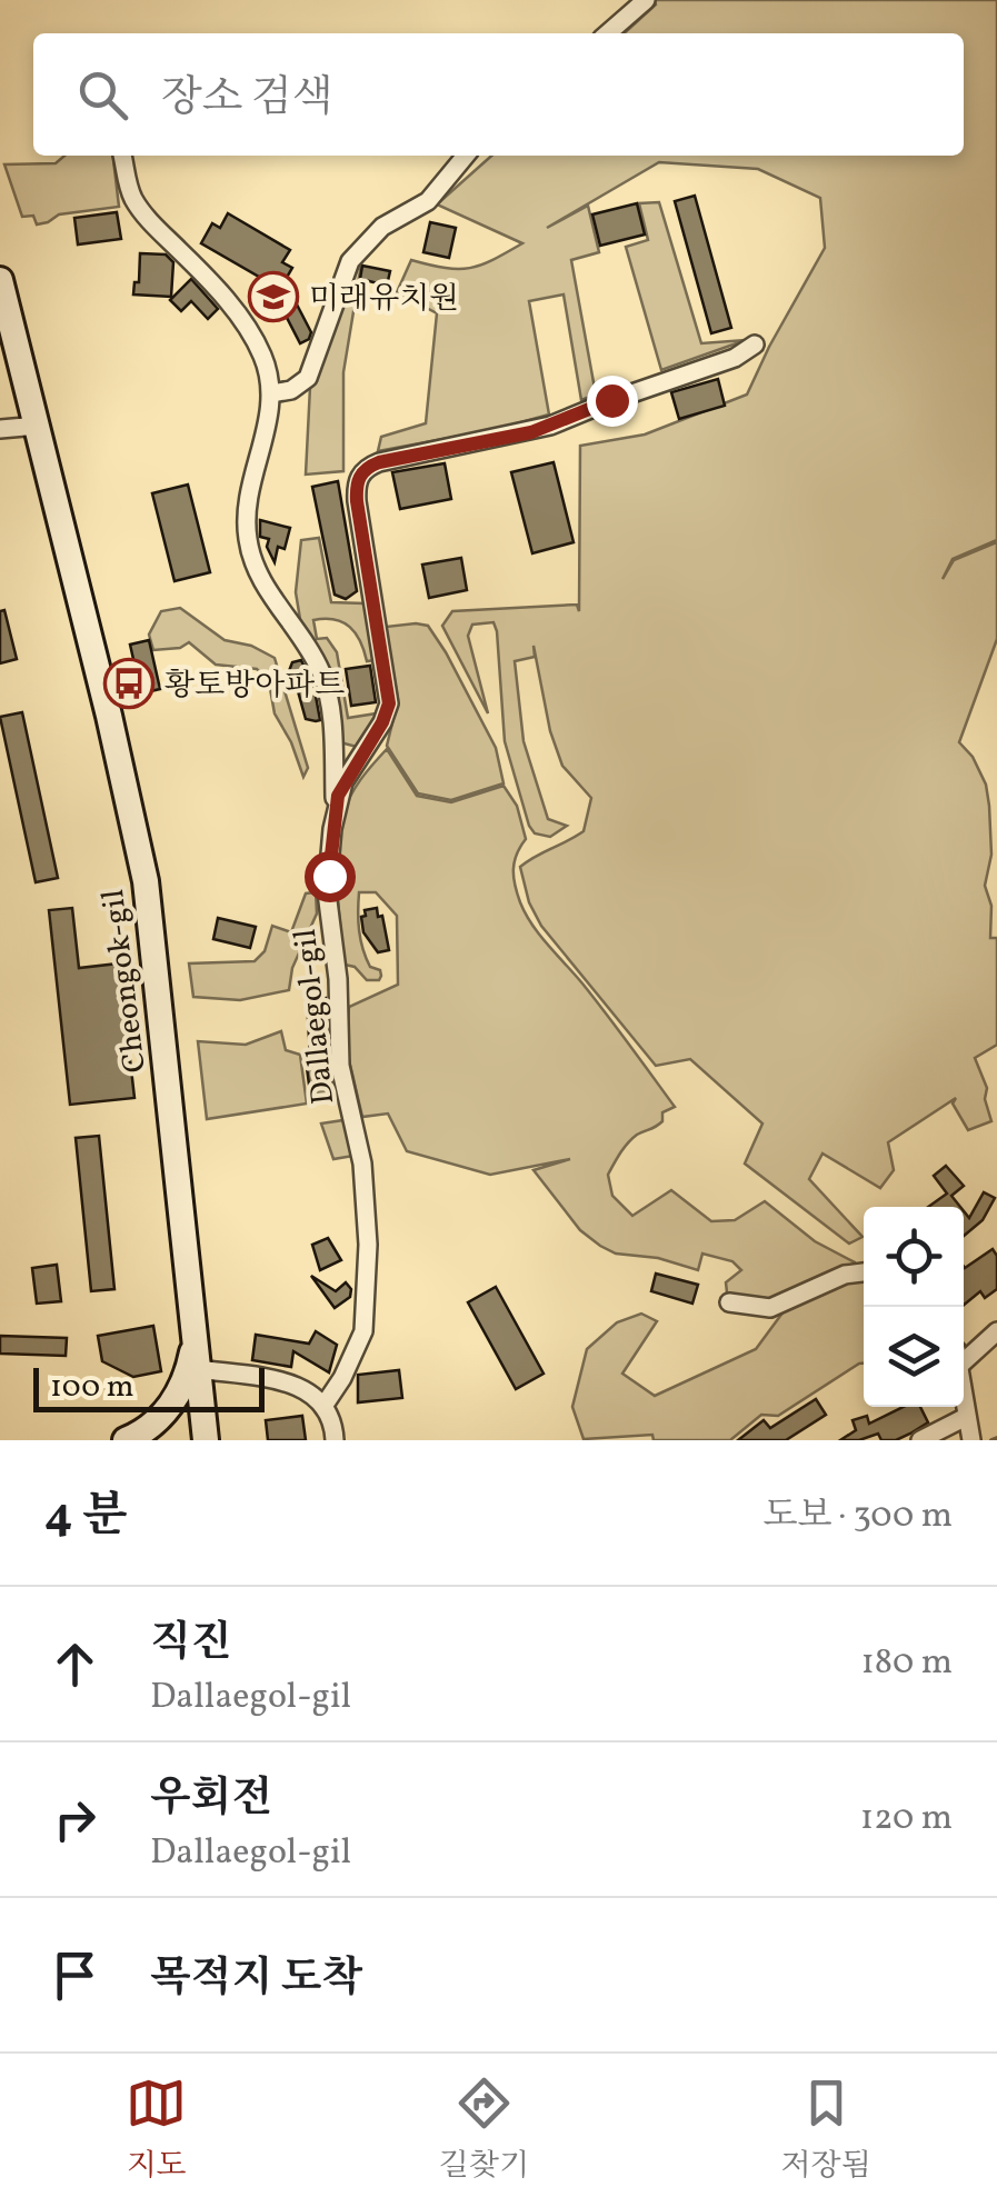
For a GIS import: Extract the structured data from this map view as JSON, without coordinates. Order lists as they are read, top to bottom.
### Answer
{
  "streets": {
    "street": ["Cheongok-gil", "Dallaegol-gil"]
  },
  "places": {
    "school or university": ["미래유치원"],
    "bus stop": ["황토방아파트"]
  },
  "scale_bar": "100 m",
  "page": {
    "search": "장소 검색",
    "scale": "100 m",
    "heading": ["4 분", "도보 · 300 m"],
    "list": [
      ["직진", "Dallaegol-gil", "180 m"],
      ["우회전", "Dallaegol-gil", "120 m"],
      "목적지 도착"
    ],
    "nav": ["지도", "길찾기", "저장됨"]
  }
}
